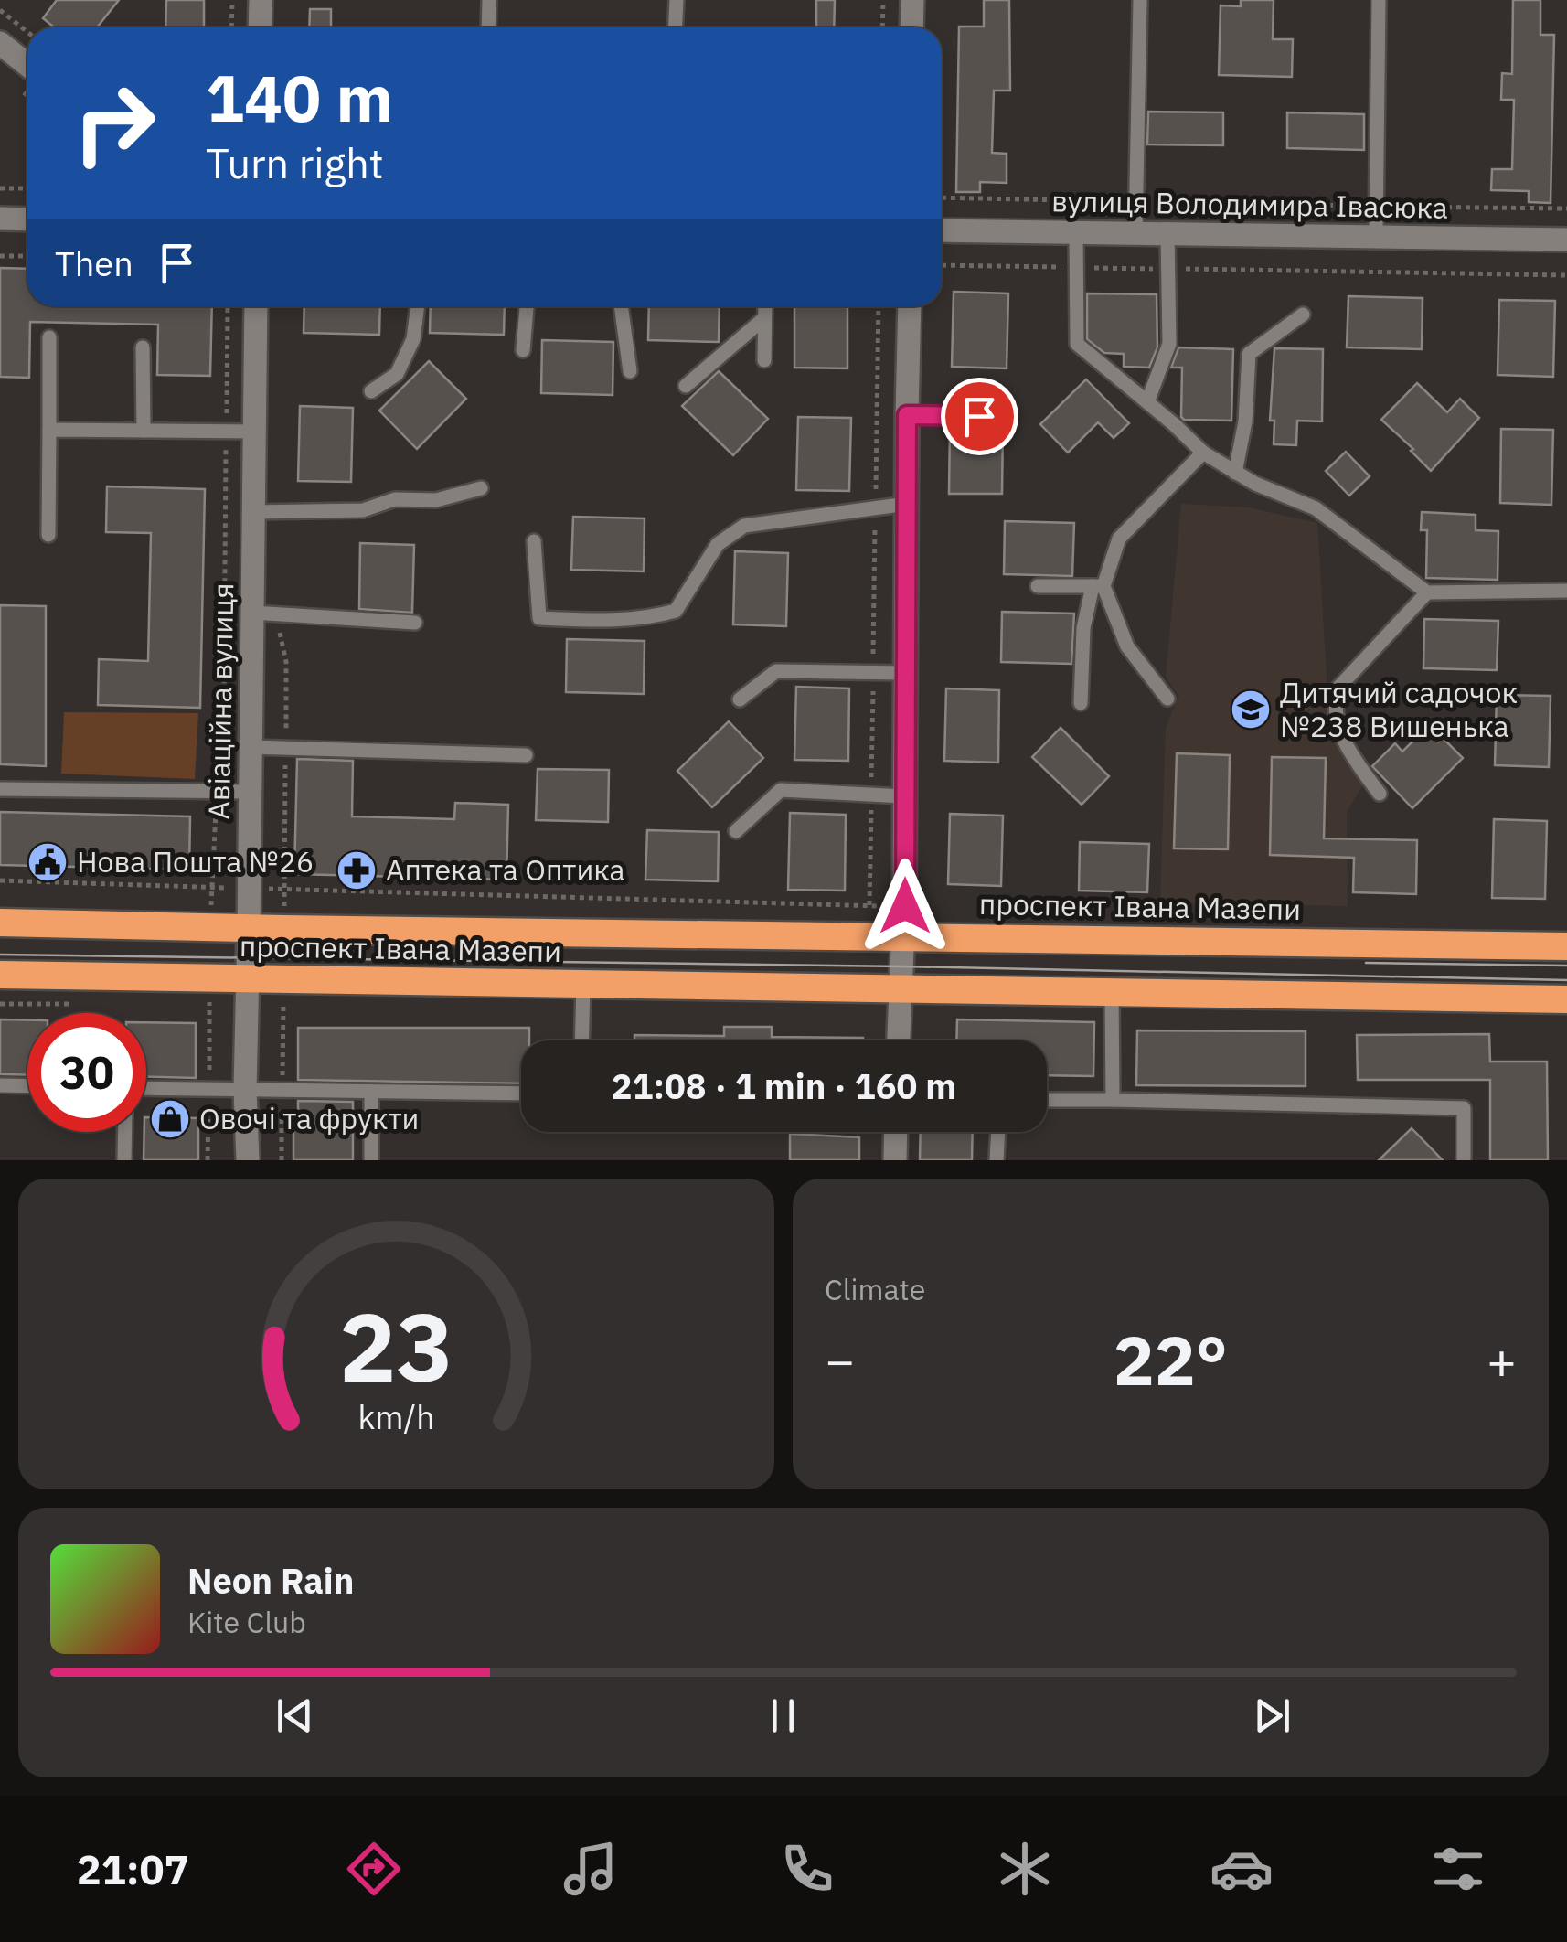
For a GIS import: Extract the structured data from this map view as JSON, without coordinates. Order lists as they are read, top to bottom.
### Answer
{
  "streets": {
    "highway": ["проспект Івана Мазепи"],
    "street": ["вулиця Володимира Івасюка", "Авіаційна вулиця"]
  },
  "crossings": [
    ["Авіаційна вулиця", "проспект Івана Мазепи"]
  ],
  "places": {
    "school or university": ["Дитячий садочок №238 Вишенька"],
    "public building": ["Нова Пошта №26"],
    "pharmacy": ["Аптека та Оптика"],
    "shop": ["Овочі та фрукти"]
  },
  "page": {
    "turn": ["140 m", "Turn right"],
    "then": "Then",
    "limit": "30",
    "trip": "21:08 · 1 min · 160 m",
    "tile": "Climate",
    "heat": ["−", "22°", "+"],
    "song": ["Neon Rain", "Kite Club"],
    "tabs": "21:07",
    "gauge": ["23", "km/h"]
  }
}
